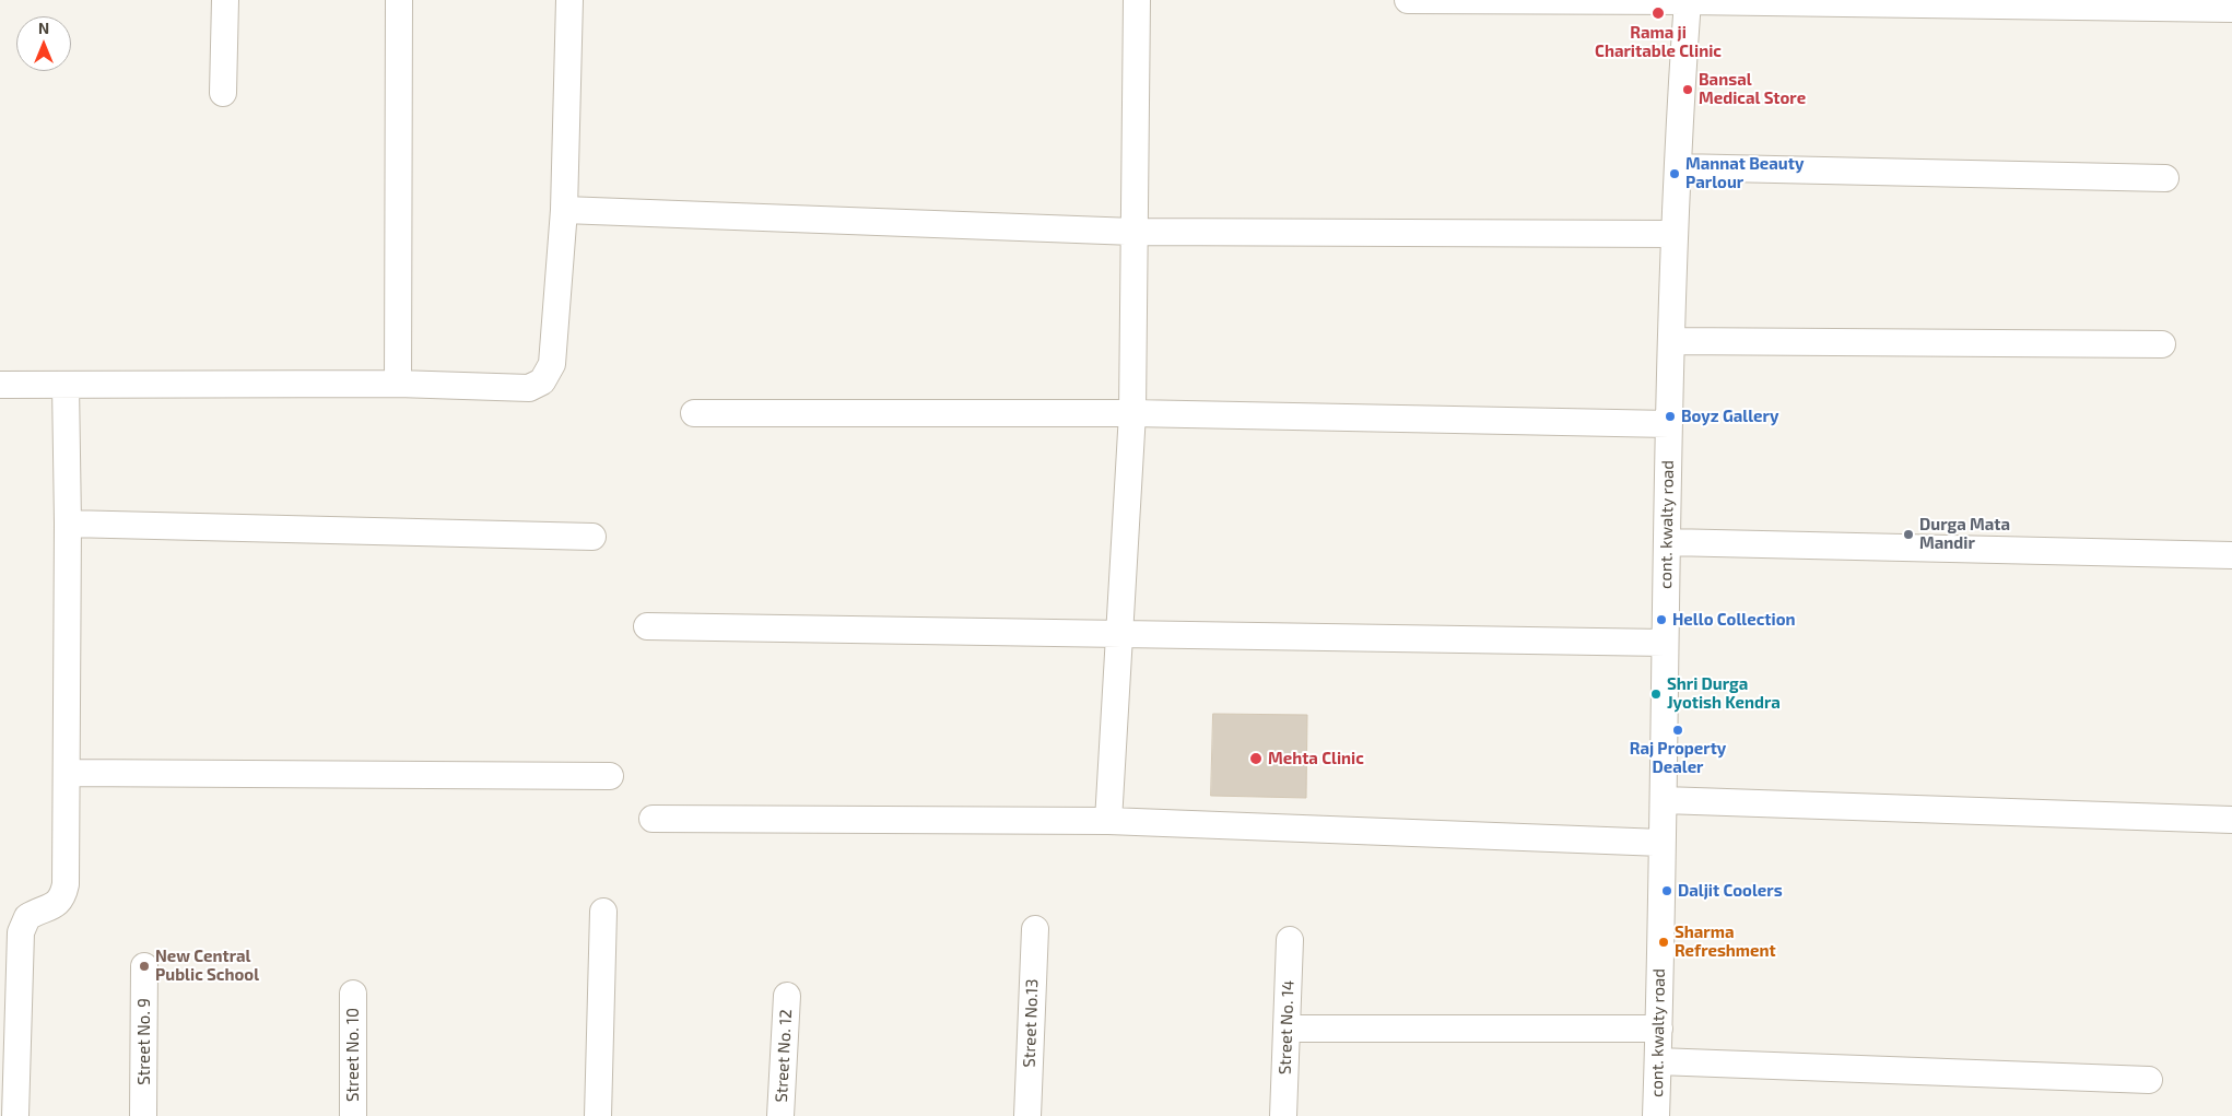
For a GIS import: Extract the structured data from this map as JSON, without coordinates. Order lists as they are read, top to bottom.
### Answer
{
  "streets": {
    "street": [
      "cont. kwalty road",
      "Street No.13",
      "Street No. 14",
      "Street No. 9",
      "Street No. 10",
      "Street No. 12"
    ]
  },
  "places": [
    "Rama ji Charitable Clinic",
    "Bansal Medical Store",
    "Mannat Beauty Parlour",
    "Boyz Gallery",
    "Durga Mata Mandir",
    "Hello Collection",
    "Shri Durga Jyotish Kendra",
    "Raj Property Dealer",
    "Mehta Clinic",
    "Daljit Coolers",
    "Sharma Refreshment",
    "New Central Public School"
  ],
  "north": "top"
}
